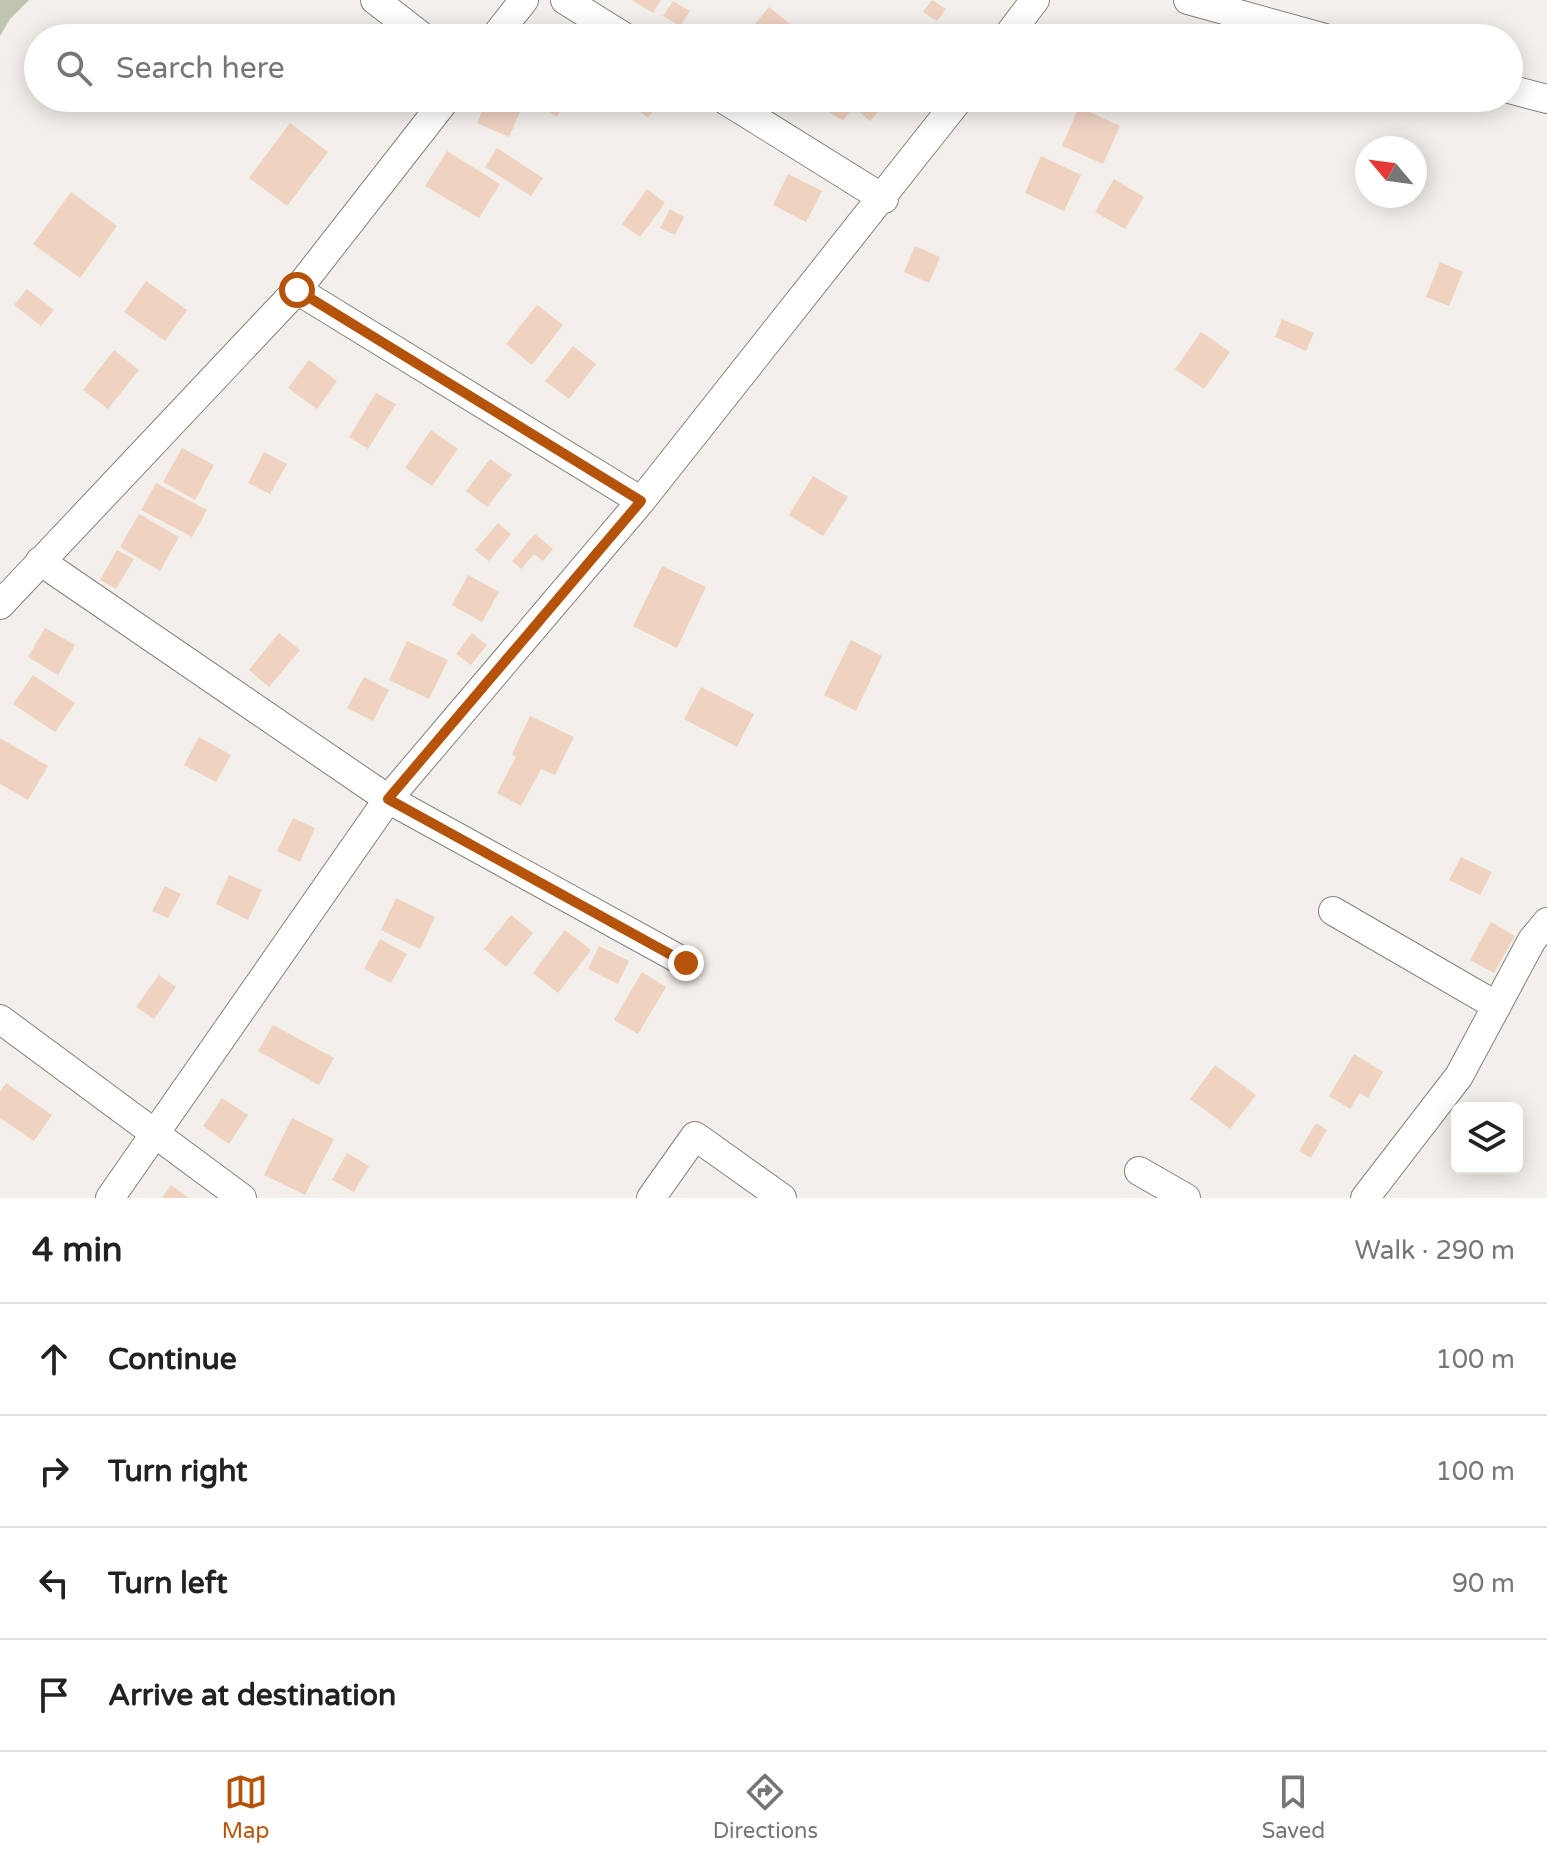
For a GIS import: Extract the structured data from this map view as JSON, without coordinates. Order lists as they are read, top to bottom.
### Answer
{
  "north": "top left",
  "page": {
    "search": "Search here",
    "heading": ["4 min", "Walk · 290 m"],
    "list": [
      ["Continue", "100 m"],
      ["Turn right", "100 m"],
      ["Turn left", "90 m"],
      "Arrive at destination"
    ],
    "nav": ["Map", "Directions", "Saved"]
  }
}
